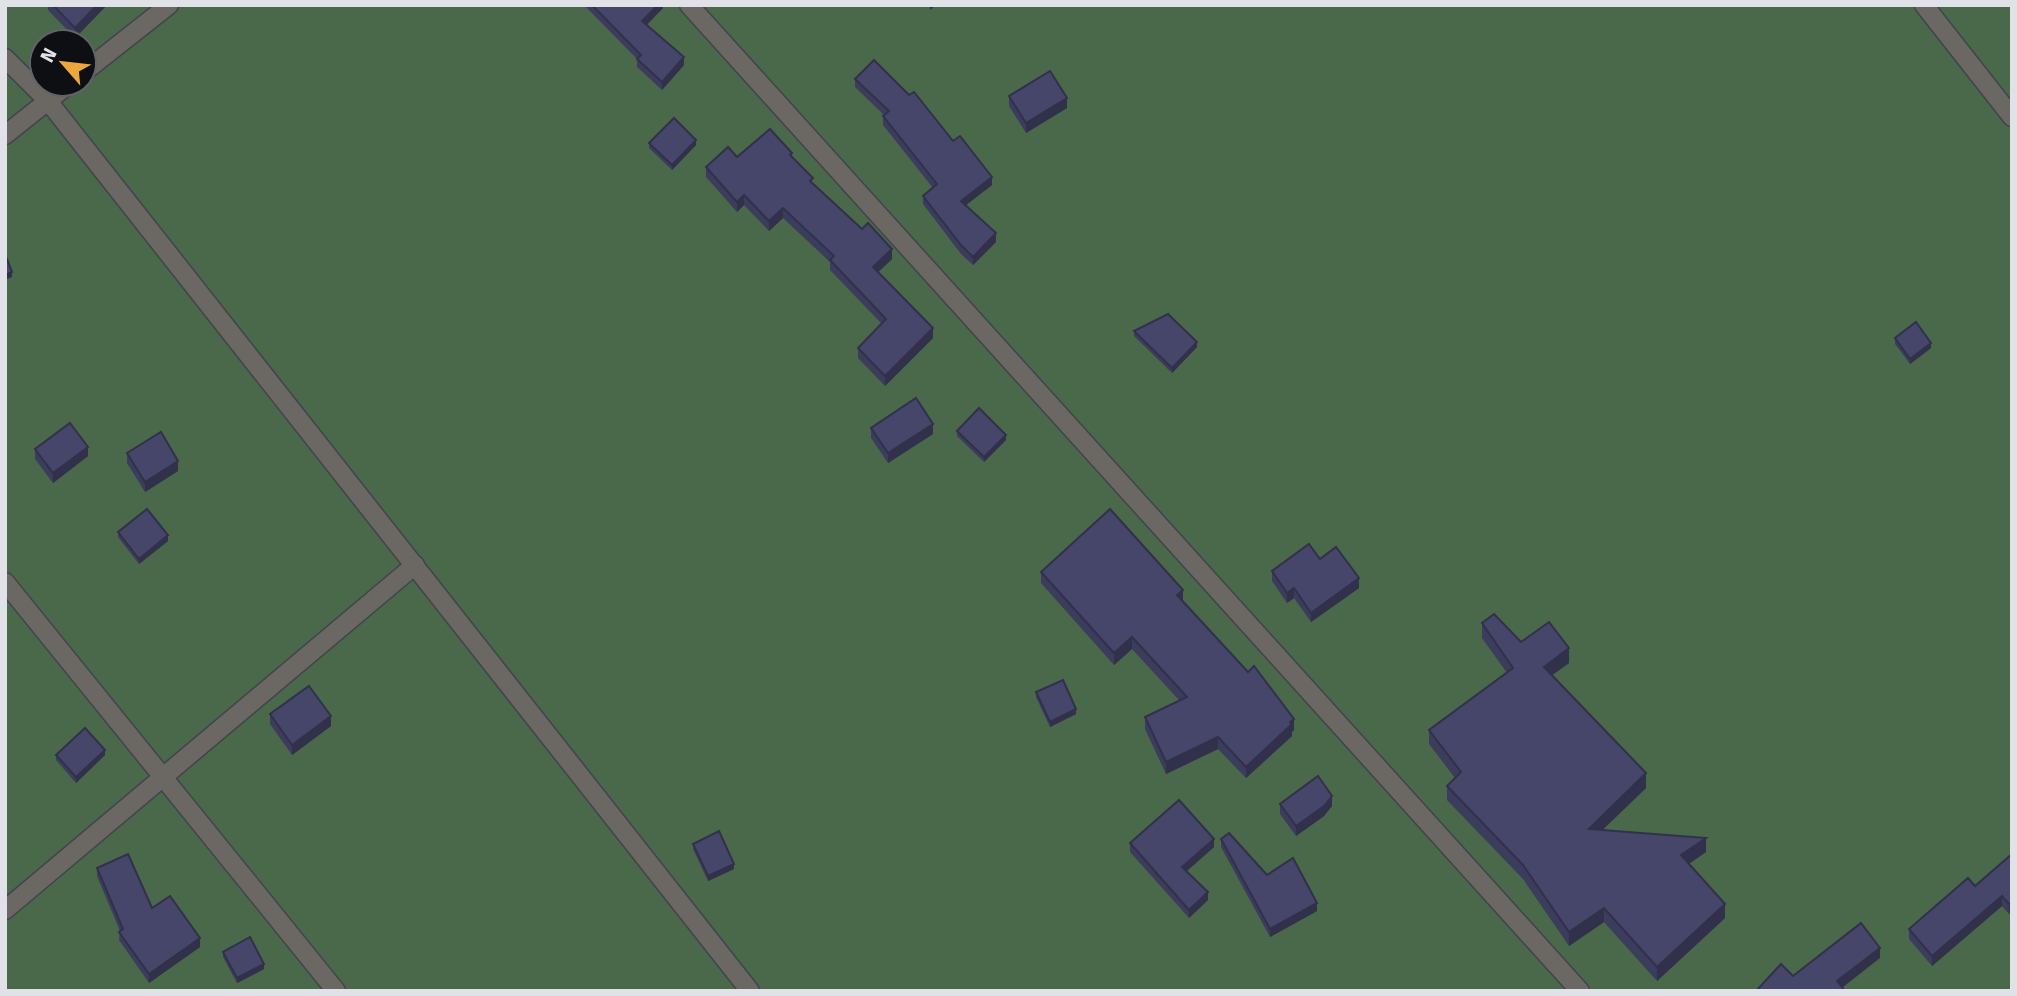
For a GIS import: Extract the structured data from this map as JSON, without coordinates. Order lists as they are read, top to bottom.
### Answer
{
  "north": "top left"
}
